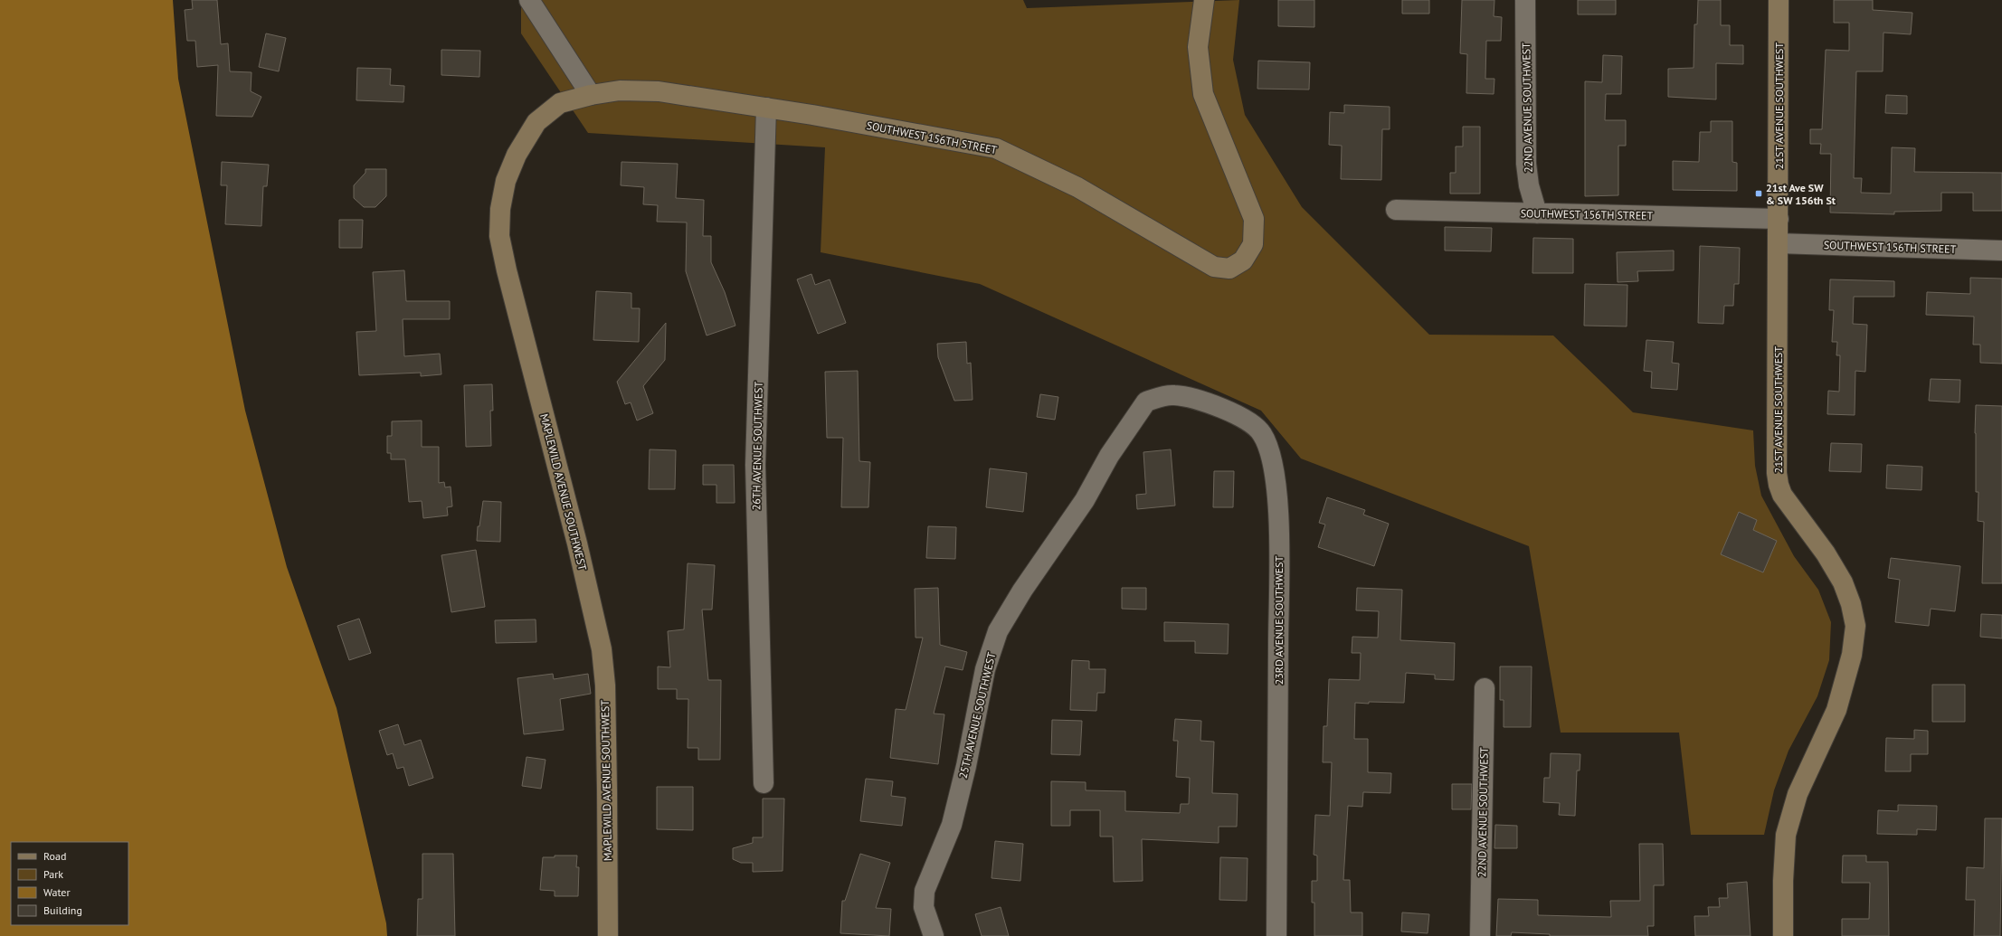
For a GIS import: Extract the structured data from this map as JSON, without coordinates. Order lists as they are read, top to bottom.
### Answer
{
  "streets": {
    "street": [
      "21ST AVENUE SOUTHWEST",
      "22ND AVENUE SOUTHWEST",
      "SOUTHWEST 156TH STREET",
      "26TH AVENUE SOUTHWEST",
      "MAPLEWILD AVENUE SOUTHWEST",
      "23RD AVENUE SOUTHWEST",
      "25TH AVENUE SOUTHWEST"
    ]
  },
  "crossings": [
    ["21ST AVENUE SOUTHWEST", "SOUTHWEST 156TH STREET"],
    ["22ND AVENUE SOUTHWEST", "SOUTHWEST 156TH STREET"],
    ["SOUTHWEST 156TH STREET", "26TH AVENUE SOUTHWEST"],
    ["SOUTHWEST 156TH STREET", "MAPLEWILD AVENUE SOUTHWEST"],
    ["23RD AVENUE SOUTHWEST", "25TH AVENUE SOUTHWEST"]
  ],
  "places": {
    "transit": ["21st Ave SW & SW 156th St"]
  },
  "legend": [
    "Road",
    "Park",
    "Water",
    "Building"
  ]
}
